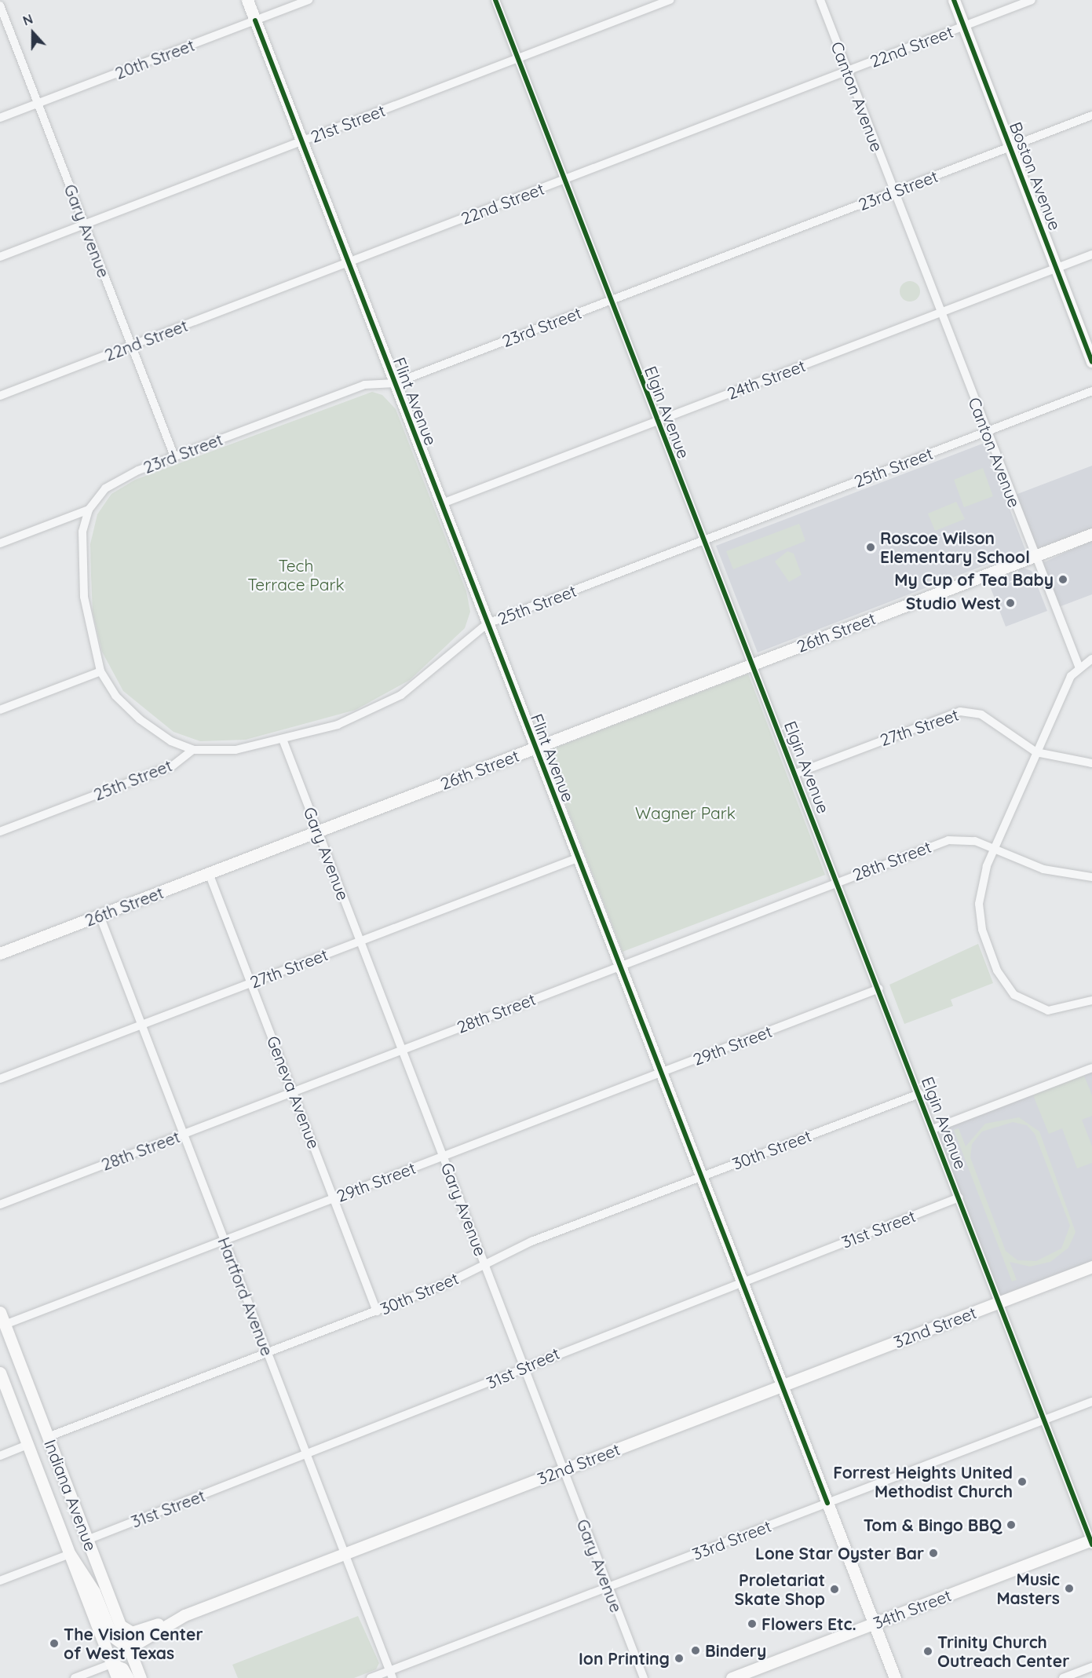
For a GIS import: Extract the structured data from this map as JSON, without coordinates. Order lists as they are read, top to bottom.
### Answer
{
  "streets": {
    "street": [
      "22nd Street",
      "20th Street",
      "Canton Avenue",
      "21st Street",
      "Boston Avenue",
      "23rd Street",
      "Gary Avenue",
      "24th Street",
      "Flint Avenue",
      "Elgin Avenue",
      "25th Street",
      "26th Street",
      "27th Street",
      "28th Street",
      "29th Street",
      "Geneva Avenue",
      "30th Street",
      "31st Street",
      "Hartford Avenue",
      "32nd Street",
      "Indiana Avenue",
      "33rd Street",
      "34th Street"
    ]
  },
  "crossings": [
    ["22nd Street", "Canton Avenue"],
    ["22nd Street", "Boston Avenue"],
    ["22nd Street", "Gary Avenue"],
    ["22nd Street", "Flint Avenue"],
    ["22nd Street", "Elgin Avenue"],
    ["20th Street", "Gary Avenue"],
    ["20th Street", "Flint Avenue"],
    ["Canton Avenue", "23rd Street"],
    ["Canton Avenue", "24th Street"],
    ["Canton Avenue", "25th Street"],
    ["Canton Avenue", "26th Street"],
    ["21st Street", "Gary Avenue"],
    ["21st Street", "Flint Avenue"],
    ["21st Street", "Elgin Avenue"],
    ["Boston Avenue", "23rd Street"],
    ["Boston Avenue", "24th Street"],
    ["23rd Street", "Gary Avenue"],
    ["23rd Street", "Flint Avenue"],
    ["23rd Street", "Elgin Avenue"],
    ["Gary Avenue", "25th Street"],
    ["Gary Avenue", "26th Street"],
    ["Gary Avenue", "27th Street"],
    ["Gary Avenue", "28th Street"],
    ["Gary Avenue", "29th Street"],
    ["Gary Avenue", "30th Street"],
    ["Gary Avenue", "31st Street"],
    ["Gary Avenue", "32nd Street"],
    ["Gary Avenue", "33rd Street"],
    ["24th Street", "Flint Avenue"],
    ["24th Street", "Elgin Avenue"],
    ["Flint Avenue", "25th Street"],
    ["Flint Avenue", "26th Street"],
    ["Flint Avenue", "27th Street"],
    ["Flint Avenue", "28th Street"],
    ["Flint Avenue", "29th Street"],
    ["Flint Avenue", "30th Street"],
    ["Flint Avenue", "31st Street"],
    ["Flint Avenue", "32nd Street"],
    ["Flint Avenue", "33rd Street"],
    ["Flint Avenue", "34th Street"],
    ["Elgin Avenue", "25th Street"],
    ["Elgin Avenue", "26th Street"],
    ["Elgin Avenue", "27th Street"],
    ["Elgin Avenue", "28th Street"],
    ["Elgin Avenue", "29th Street"],
    ["Elgin Avenue", "30th Street"],
    ["Elgin Avenue", "31st Street"],
    ["Elgin Avenue", "32nd Street"],
    ["Elgin Avenue", "33rd Street"],
    ["Elgin Avenue", "34th Street"],
    ["26th Street", "Geneva Avenue"],
    ["26th Street", "Hartford Avenue"],
    ["27th Street", "Geneva Avenue"],
    ["27th Street", "Hartford Avenue"],
    ["28th Street", "Geneva Avenue"],
    ["28th Street", "Hartford Avenue"],
    ["29th Street", "Geneva Avenue"],
    ["29th Street", "Hartford Avenue"],
    ["29th Street", "Indiana Avenue"],
    ["Geneva Avenue", "30th Street"],
    ["30th Street", "Hartford Avenue"],
    ["30th Street", "Indiana Avenue"],
    ["31st Street", "Hartford Avenue"],
    ["31st Street", "Indiana Avenue"],
    ["Hartford Avenue", "32nd Street"],
    ["Hartford Avenue", "33rd Street"],
    ["32nd Street", "Indiana Avenue"]
  ],
  "parks": ["Tech Terrace Park", "Wagner Park"],
  "places": [
    "Roscoe Wilson Elementary School",
    "My Cup of Tea Baby",
    "Studio West",
    "Forrest Heights United Methodist Church",
    "Tom & Bingo BBQ",
    "Lone Star Oyster Bar",
    "Music Masters",
    "Proletariat Skate Shop",
    "Flowers Etc.",
    "The Vision Center of West Texas",
    "Bindery",
    "Trinity Church Outreach Center",
    "Ion Printing"
  ],
  "north": "top"
}
